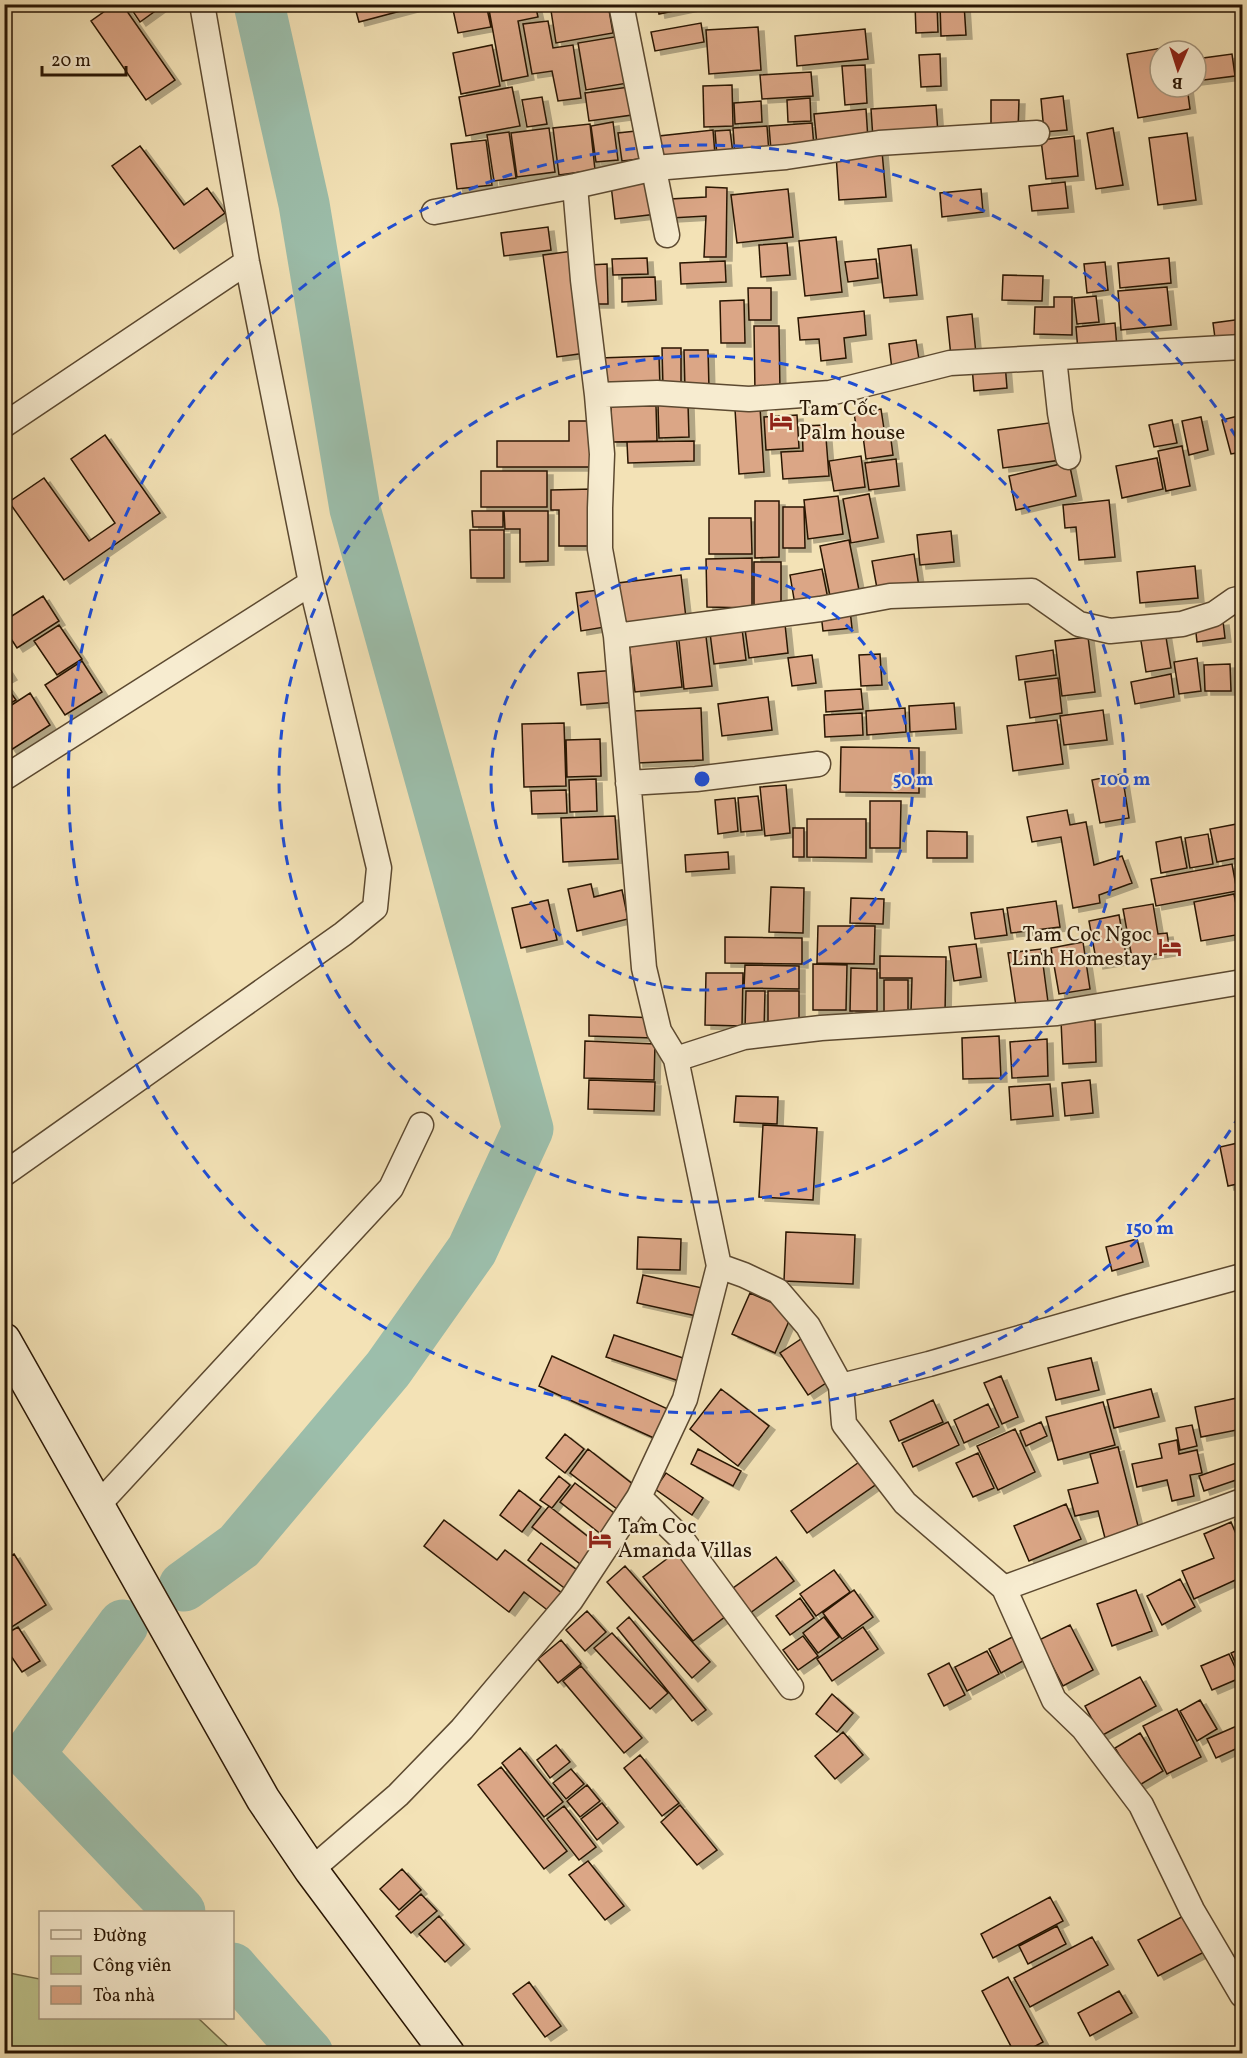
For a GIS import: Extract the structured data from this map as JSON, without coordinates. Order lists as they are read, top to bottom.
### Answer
{
  "places": {
    "hotel": ["Tam Cốc Palm house", "Tam Coc Ngoc Linh Homestay", "Tam Coc Amanda Villas"]
  },
  "legend": ["Đường", "Công viên", "Tòa nhà"],
  "scale_bar": "20 m",
  "north": "bottom",
  "rings": ["50 m", "100 m", "150 m"]
}
